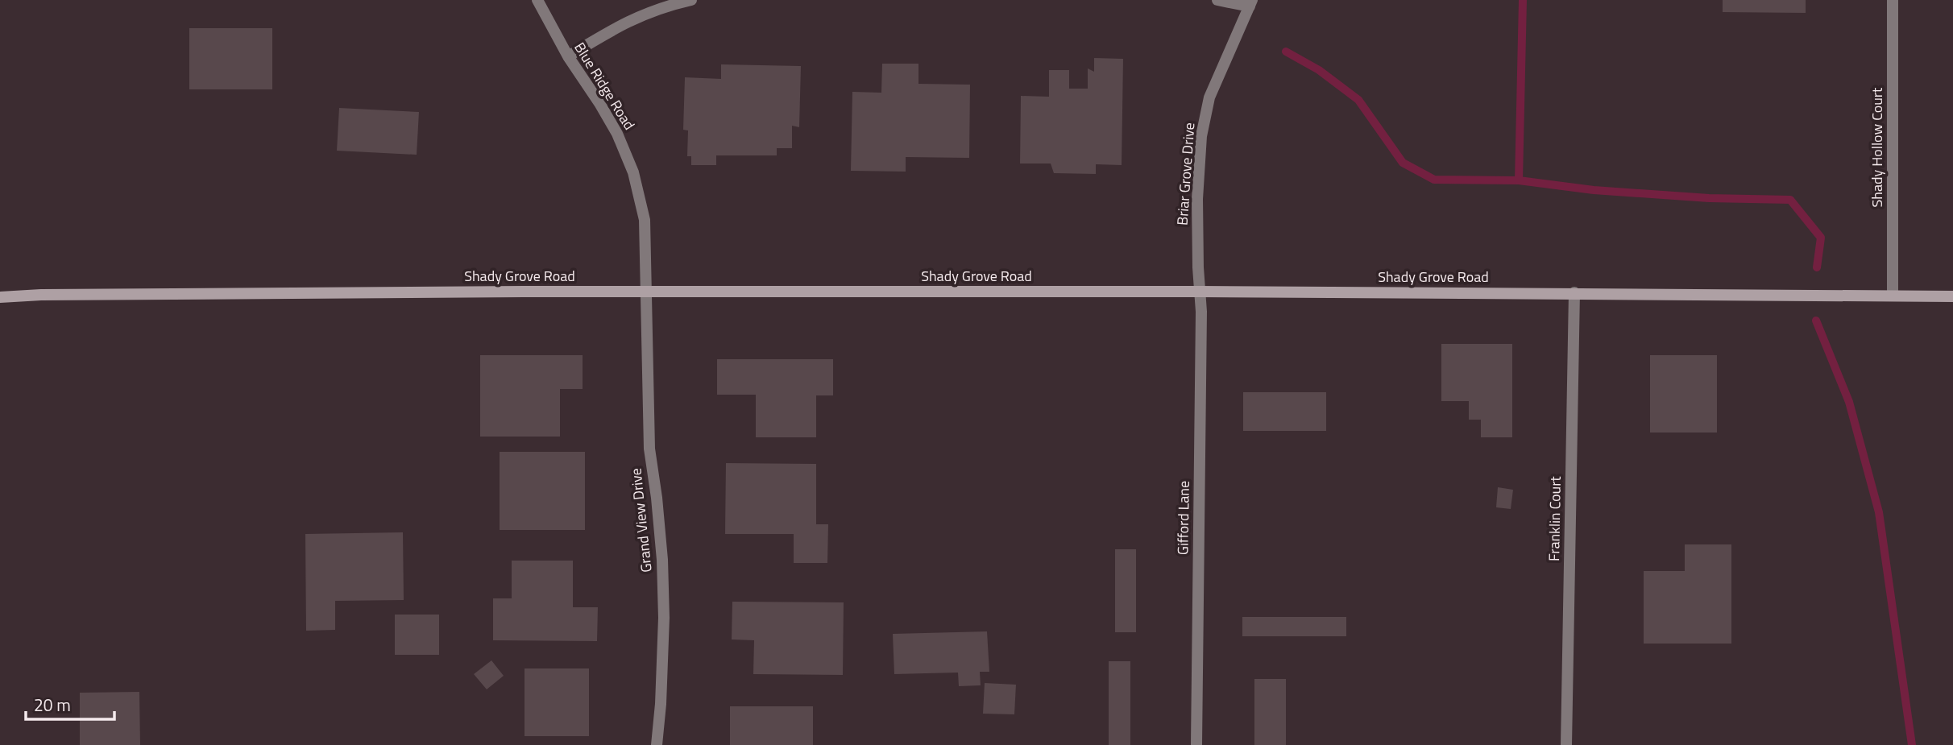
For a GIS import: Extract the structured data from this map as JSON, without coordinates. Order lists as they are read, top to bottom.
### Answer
{
  "streets": {
    "street": [
      "Blue Ridge Road",
      "Shady Hollow Court",
      "Briar Grove Drive",
      "Shady Grove Road",
      "Gifford Lane",
      "Franklin Court",
      "Grand View Drive"
    ]
  },
  "crossings": [
    ["Blue Ridge Road", "Shady Grove Road"],
    ["Blue Ridge Road", "Grand View Drive"],
    ["Shady Hollow Court", "Shady Grove Road"],
    ["Briar Grove Drive", "Shady Grove Road"],
    ["Briar Grove Drive", "Gifford Lane"],
    ["Shady Grove Road", "Gifford Lane"],
    ["Shady Grove Road", "Franklin Court"],
    ["Shady Grove Road", "Grand View Drive"]
  ],
  "scale_bar": "20 m"
}
